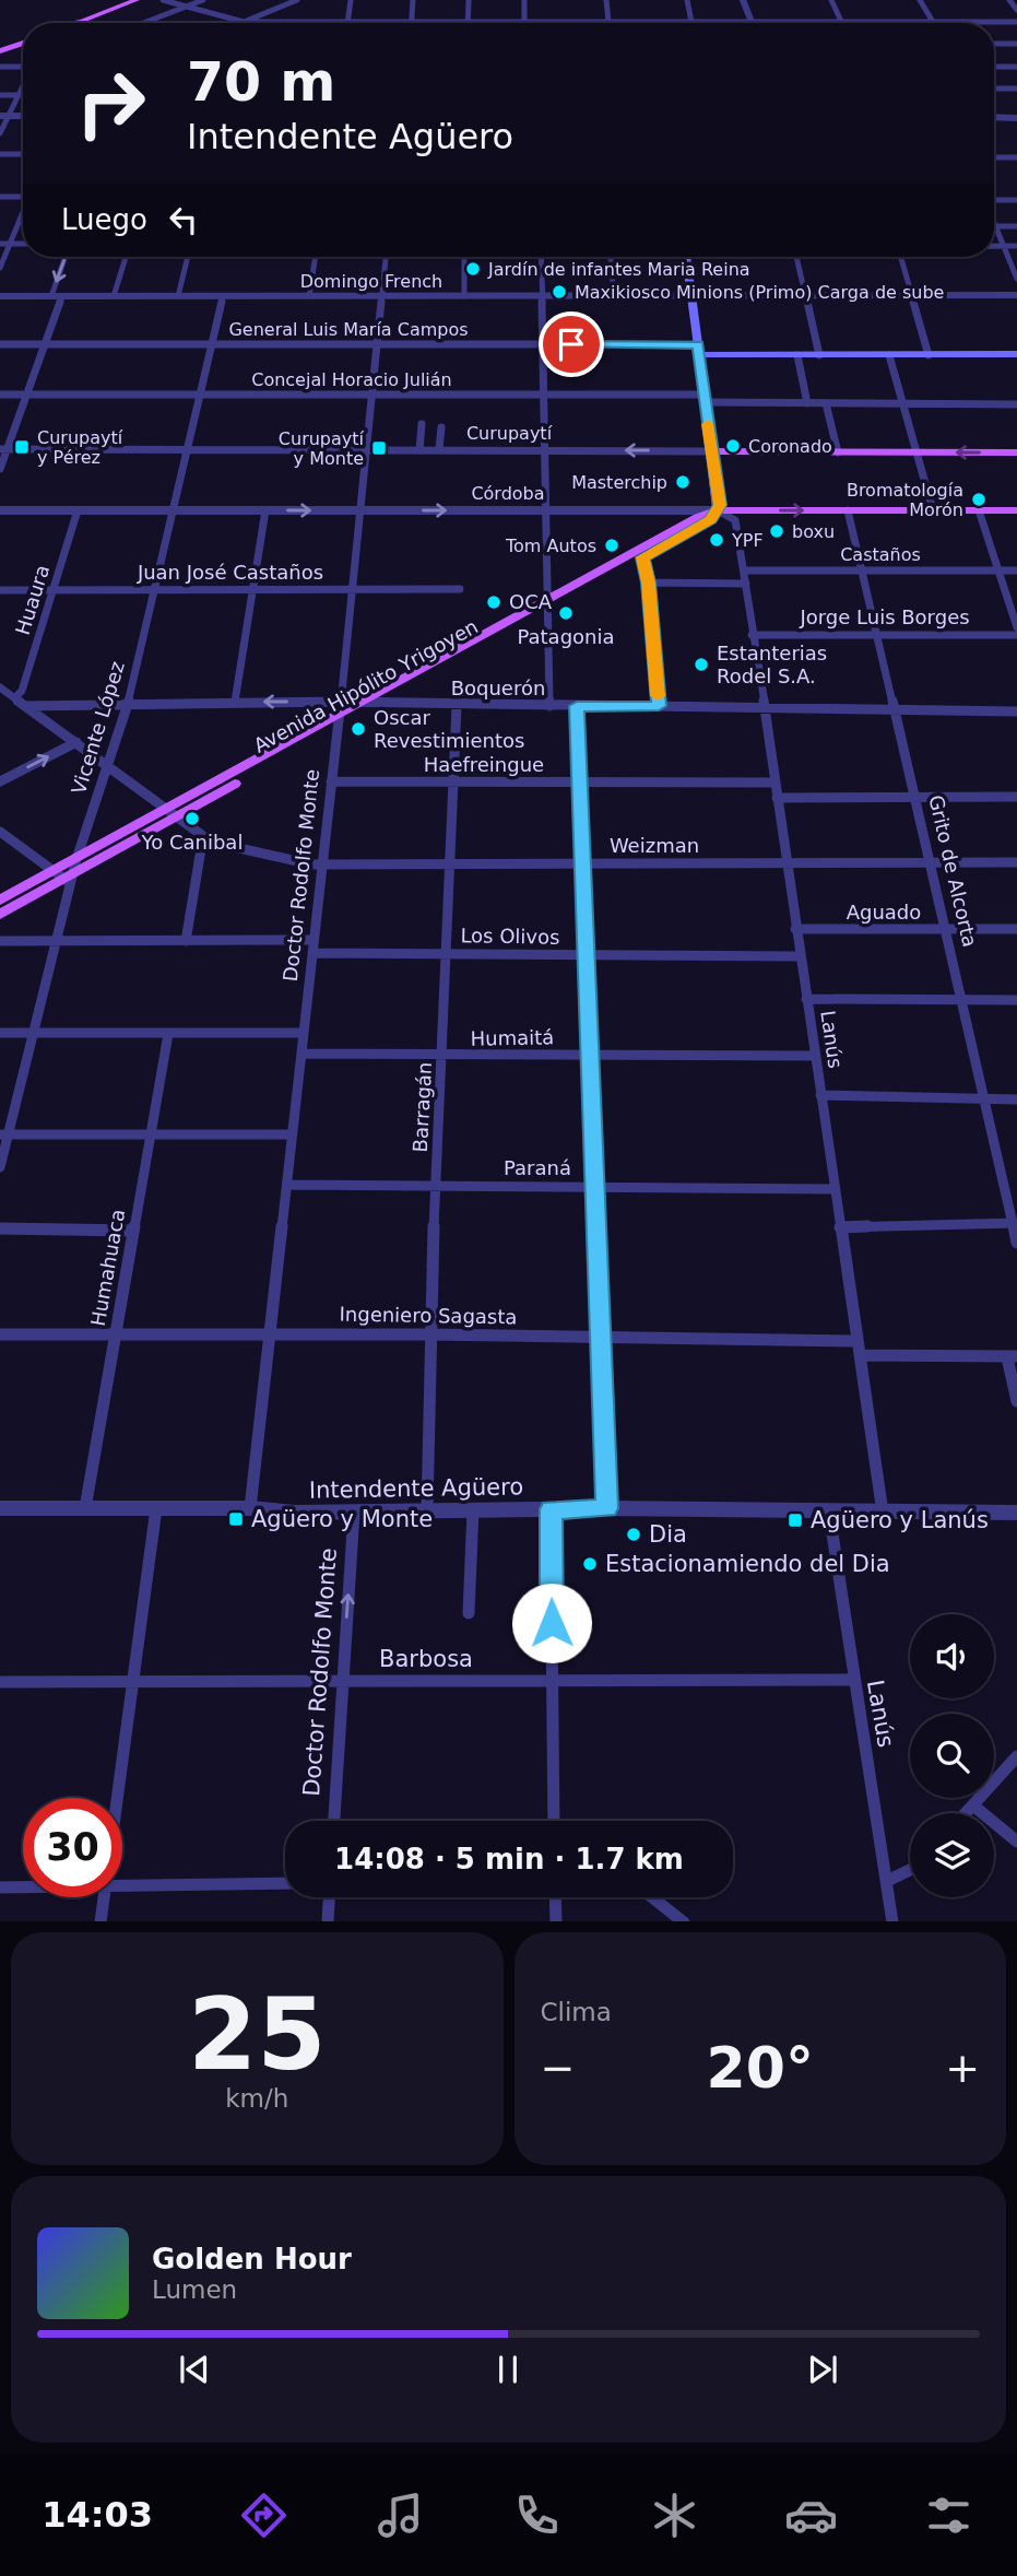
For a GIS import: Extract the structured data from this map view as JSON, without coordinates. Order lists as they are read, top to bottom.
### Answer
{
  "streets": {
    "main road": [
      "General Luis María Campos",
      "Curupaytí",
      "Córdoba",
      "Avenida Hipólito Yrigoyen"
    ],
    "street": [
      "Domingo French",
      "Concejal Horacio Julián",
      "Castaños",
      "Juan José Castaños",
      "Huaura",
      "Jorge Luis Borges",
      "Boquerón",
      "Vicente López",
      "Haefreingue",
      "Weizman",
      "Grito de Alcorta",
      "Doctor Rodolfo Monte",
      "Aguado",
      "Los Olivos",
      "Humaitá",
      "Lanús",
      "Barragán",
      "Paraná",
      "Humahuaca",
      "Ingeniero Sagasta",
      "Intendente Agüero",
      "Barbosa"
    ]
  },
  "crossings": [
    ["Domingo French", "Vicente López"],
    ["Domingo French", "Doctor Rodolfo Monte"],
    ["General Luis María Campos", "Vicente López"],
    ["General Luis María Campos", "Doctor Rodolfo Monte"],
    ["Concejal Horacio Julián", "Vicente López"],
    ["Concejal Horacio Julián", "Doctor Rodolfo Monte"],
    ["Curupaytí", "Vicente López"],
    ["Curupaytí", "Doctor Rodolfo Monte"],
    ["Córdoba", "Huaura"],
    ["Córdoba", "Avenida Hipólito Yrigoyen"],
    ["Córdoba", "Vicente López"],
    ["Córdoba", "Grito de Alcorta"],
    ["Córdoba", "Doctor Rodolfo Monte"],
    ["Córdoba", "Lanús"],
    ["Castaños", "Grito de Alcorta"],
    ["Castaños", "Lanús"],
    ["Juan José Castaños", "Huaura"],
    ["Juan José Castaños", "Vicente López"],
    ["Juan José Castaños", "Doctor Rodolfo Monte"],
    ["Huaura", "Weizman"],
    ["Jorge Luis Borges", "Grito de Alcorta"],
    ["Jorge Luis Borges", "Lanús"],
    ["Avenida Hipólito Yrigoyen", "Boquerón"],
    ["Avenida Hipólito Yrigoyen", "Vicente López"],
    ["Avenida Hipólito Yrigoyen", "Weizman"],
    ["Avenida Hipólito Yrigoyen", "Doctor Rodolfo Monte"],
    ["Avenida Hipólito Yrigoyen", "Lanús"],
    ["Boquerón", "Grito de Alcorta"],
    ["Boquerón", "Lanús"],
    ["Boquerón", "Barragán"],
    ["Vicente López", "Weizman"],
    ["Haefreingue", "Doctor Rodolfo Monte"],
    ["Haefreingue", "Lanús"],
    ["Haefreingue", "Barragán"],
    ["Weizman", "Grito de Alcorta"],
    ["Weizman", "Doctor Rodolfo Monte"],
    ["Weizman", "Lanús"],
    ["Weizman", "Barragán"],
    ["Grito de Alcorta", "Aguado"],
    ["Doctor Rodolfo Monte", "Los Olivos"],
    ["Doctor Rodolfo Monte", "Humaitá"],
    ["Doctor Rodolfo Monte", "Paraná"],
    ["Doctor Rodolfo Monte", "Ingeniero Sagasta"],
    ["Doctor Rodolfo Monte", "Intendente Agüero"],
    ["Doctor Rodolfo Monte", "Barbosa"],
    ["Aguado", "Lanús"],
    ["Los Olivos", "Lanús"],
    ["Los Olivos", "Barragán"],
    ["Humaitá", "Lanús"],
    ["Humaitá", "Barragán"],
    ["Lanús", "Paraná"],
    ["Lanús", "Ingeniero Sagasta"],
    ["Lanús", "Intendente Agüero"],
    ["Lanús", "Barbosa"],
    ["Barragán", "Paraná"],
    ["Barragán", "Ingeniero Sagasta"],
    ["Barragán", "Intendente Agüero"],
    ["Humahuaca", "Ingeniero Sagasta"],
    ["Humahuaca", "Intendente Agüero"]
  ],
  "one_way": ["Córdoba"],
  "places": {
    "other": [
      "Jardín de infantes Maria Reina",
      "Maxikiosco Minions (Primo) Carga de sube",
      "Coronado",
      "Masterchip",
      "Bromatología Morón",
      "boxu",
      "YPF",
      "Tom Autos",
      "OCA",
      "Patagonia",
      "Estanterias Rodel S.A.",
      "Oscar Revestimientos",
      "Yo Canibal",
      "Dia",
      "Estacionamiendo del Dia"
    ],
    "transit": [
      "Curupaytí y Pérez",
      "Curupaytí y Monte",
      "Agüero y Monte",
      "Agüero y Lanús"
    ]
  },
  "page": {
    "turn": ["70 m", "Intendente Agüero"],
    "then": "Luego",
    "limit": "30",
    "trip": "14:08 · 5 min · 1.7 km",
    "tile": [
      ["25", "km/h"],
      "Clima"
    ],
    "heat": ["−", "20°", "+"],
    "song": ["Golden Hour", "Lumen"],
    "tabs": "14:03"
  }
}
